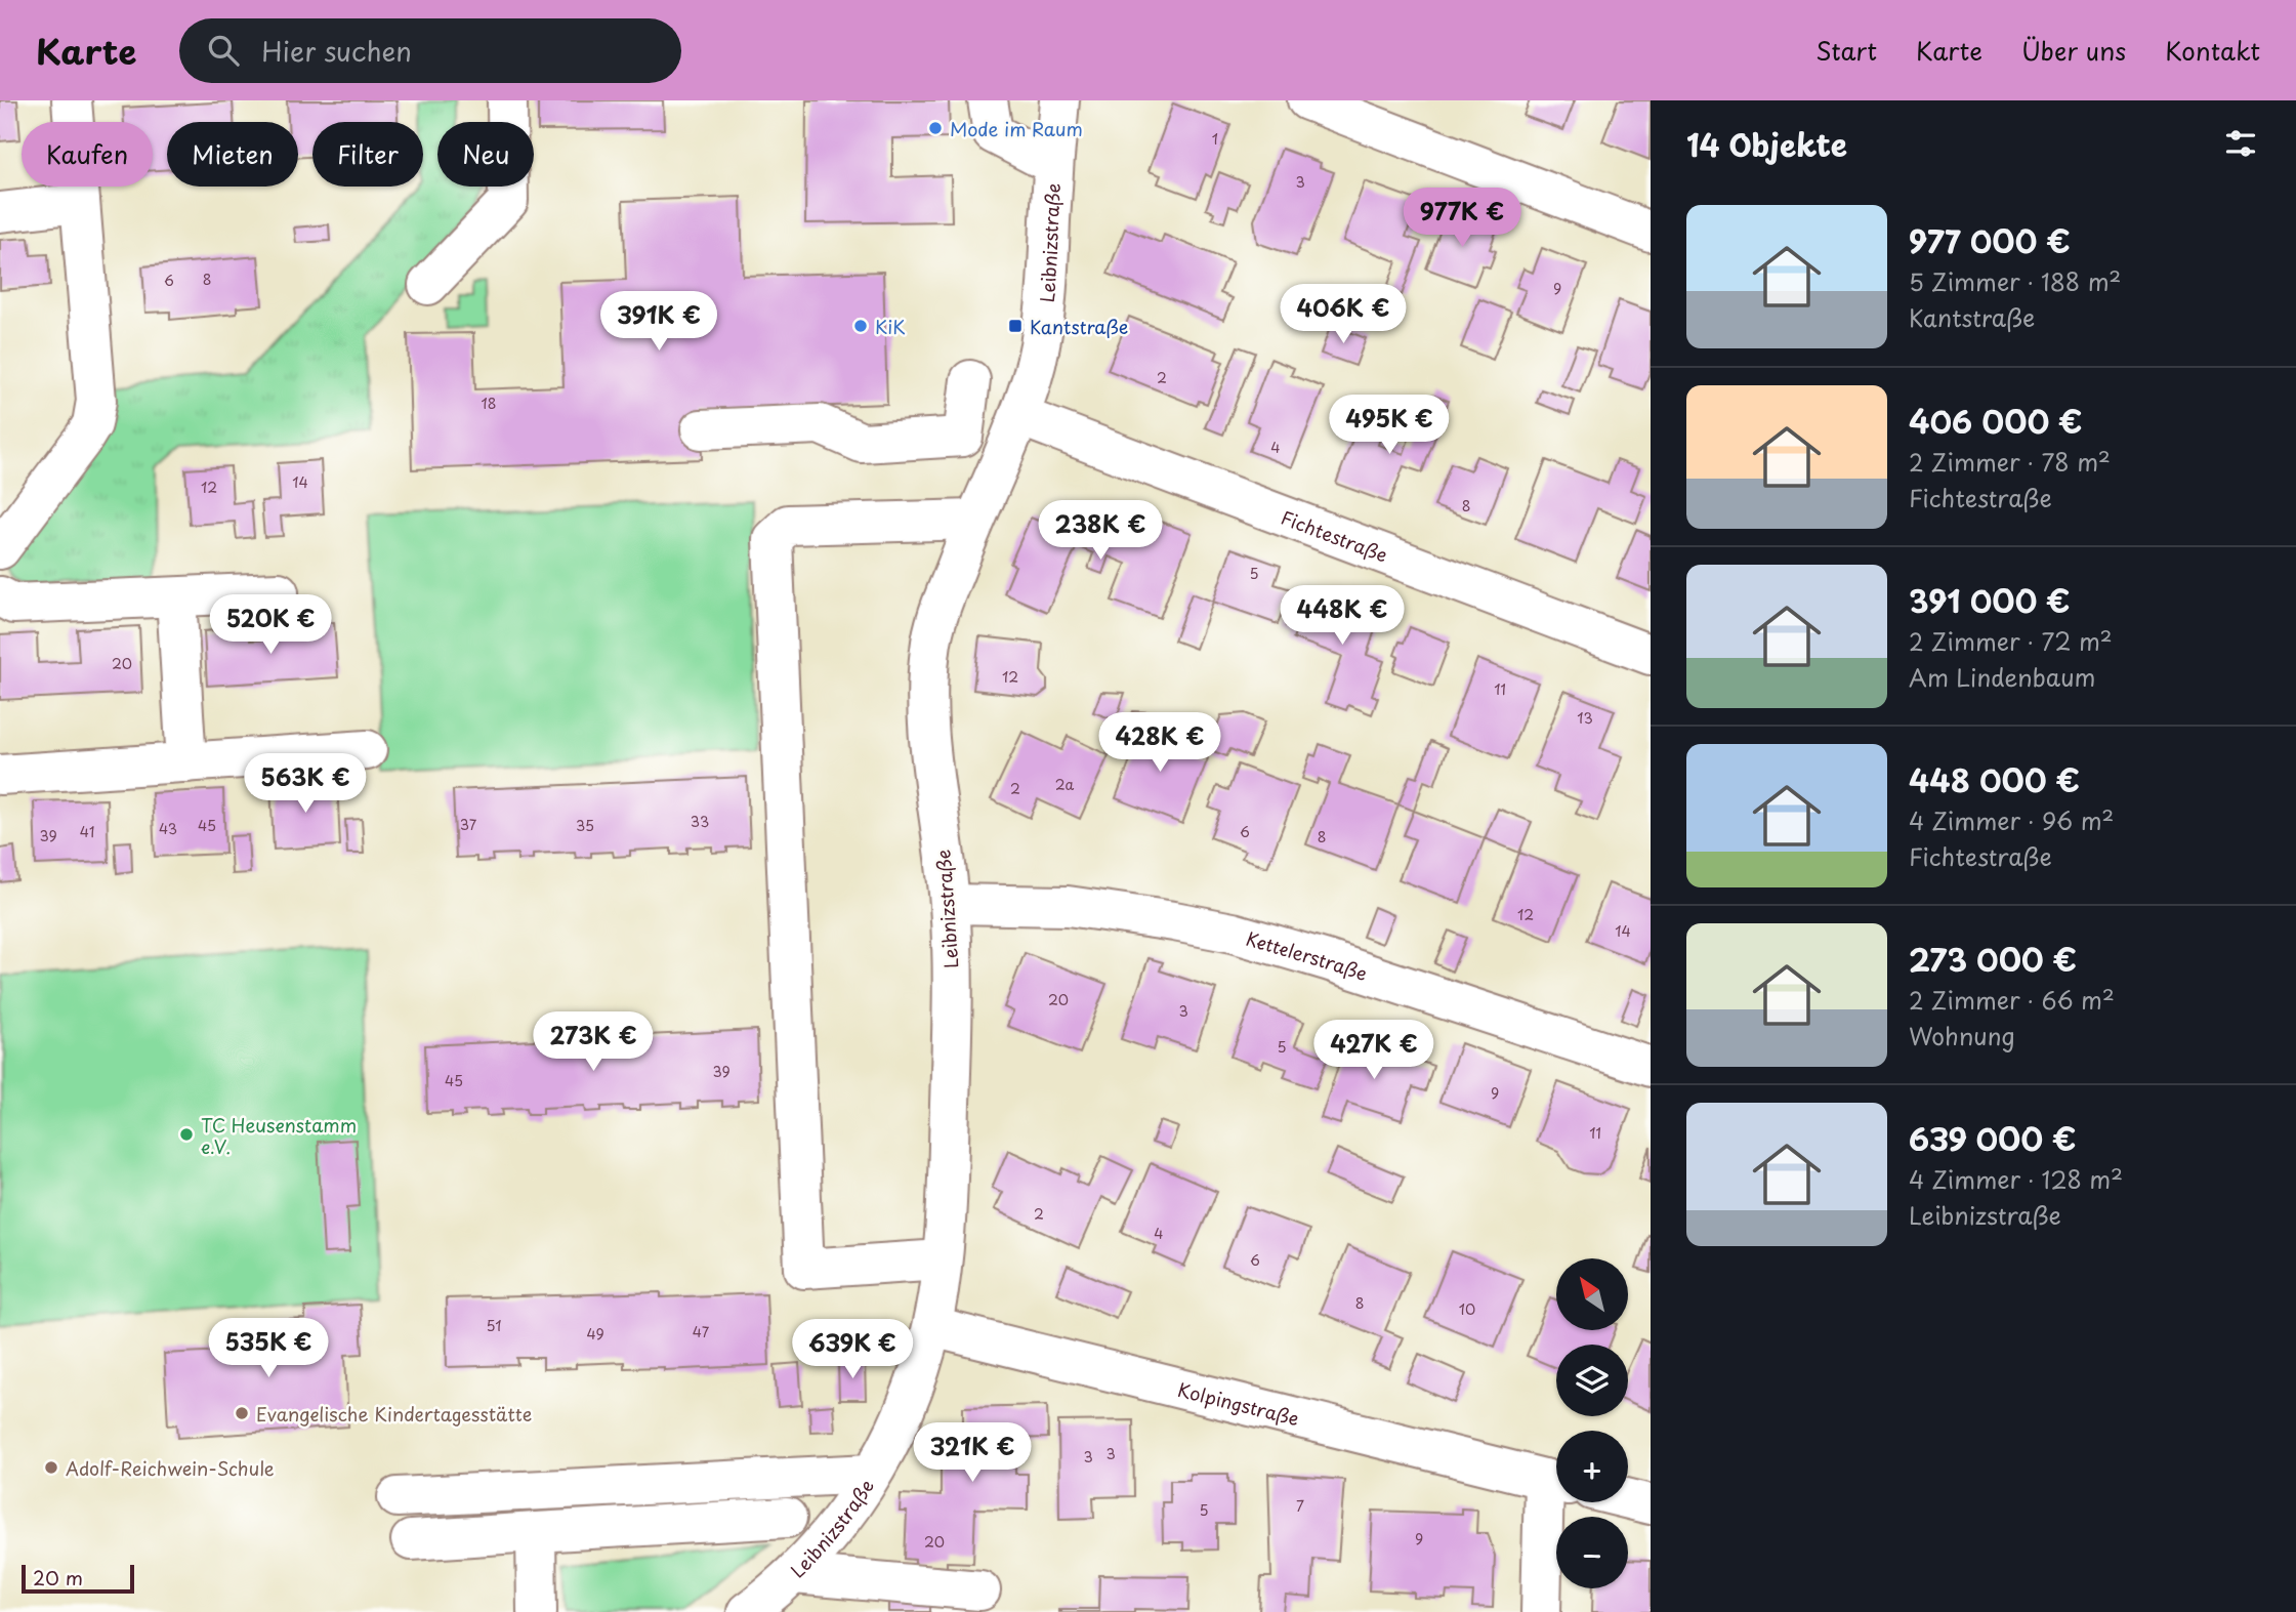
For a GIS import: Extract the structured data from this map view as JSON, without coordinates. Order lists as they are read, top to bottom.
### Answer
{
  "streets": {
    "street": [
      "Leibnizstraße",
      "Fichtestraße",
      "Kettelerstraße",
      "Kolpingstraße"
    ]
  },
  "crossings": [
    ["Leibnizstraße", "Fichtestraße"],
    ["Leibnizstraße", "Kettelerstraße"],
    ["Leibnizstraße", "Kolpingstraße"]
  ],
  "places": {
    "other": [
      "Mode im Raum",
      "KiK",
      "TC Heusenstamm e.V.",
      "Evangelische Kindertagesstätte",
      "Adolf-Reichwein-Schule"
    ],
    "transit": ["Kantstraße"]
  },
  "house_numbers": [
    "1",
    "3",
    "8",
    "6",
    "9",
    "2",
    "18",
    "4",
    "14",
    "12",
    "8",
    "5",
    "20",
    "12",
    "11",
    "13",
    "2a",
    "2",
    "33",
    "37",
    "45",
    "35",
    "43",
    "41",
    "6",
    "39",
    "8",
    "12",
    "14",
    "20",
    "3",
    "5",
    "39",
    "45",
    "9",
    "11",
    "2",
    "4",
    "6",
    "8",
    "10",
    "51",
    "47",
    "49",
    "3",
    "3",
    "7",
    "5",
    "9",
    "20"
  ],
  "scale_bar": "20 m",
  "north": "top left",
  "page": {
    "header": "Karte",
    "search": "Hier suchen",
    "nav": [
      "Start",
      "Karte",
      "Über uns",
      "Kontakt"
    ],
    "heading": "14 Objekte",
    "chip": [
      "Kaufen",
      "Mieten",
      "Filter",
      "Neu"
    ],
    "list": [
      {
        "name": "977 000 €",
        "note": "5 Zimmer · 188 m² · Kantstraße"
      },
      {
        "name": "406 000 €",
        "note": "2 Zimmer · 78 m² · Fichtestraße"
      },
      {
        "name": "391 000 €",
        "note": "2 Zimmer · 72 m² · Am Lindenbaum"
      },
      {
        "name": "448 000 €",
        "note": "4 Zimmer · 96 m² · Fichtestraße"
      },
      {
        "name": "273 000 €",
        "note": "2 Zimmer · 66 m² · Wohnung"
      },
      {
        "name": "639 000 €",
        "note": "4 Zimmer · 128 m² · Leibnizstraße"
      }
    ],
    "price": [
      "977K €",
      "406K €",
      "391K €",
      "495K €",
      "238K €",
      "448K €",
      "520K €",
      "428K €",
      "563K €",
      "273K €",
      "427K €",
      "535K €",
      "639K €",
      "321K €"
    ],
    "map_buttons": ["+", "−"],
    "scale": "20 m"
  }
}
